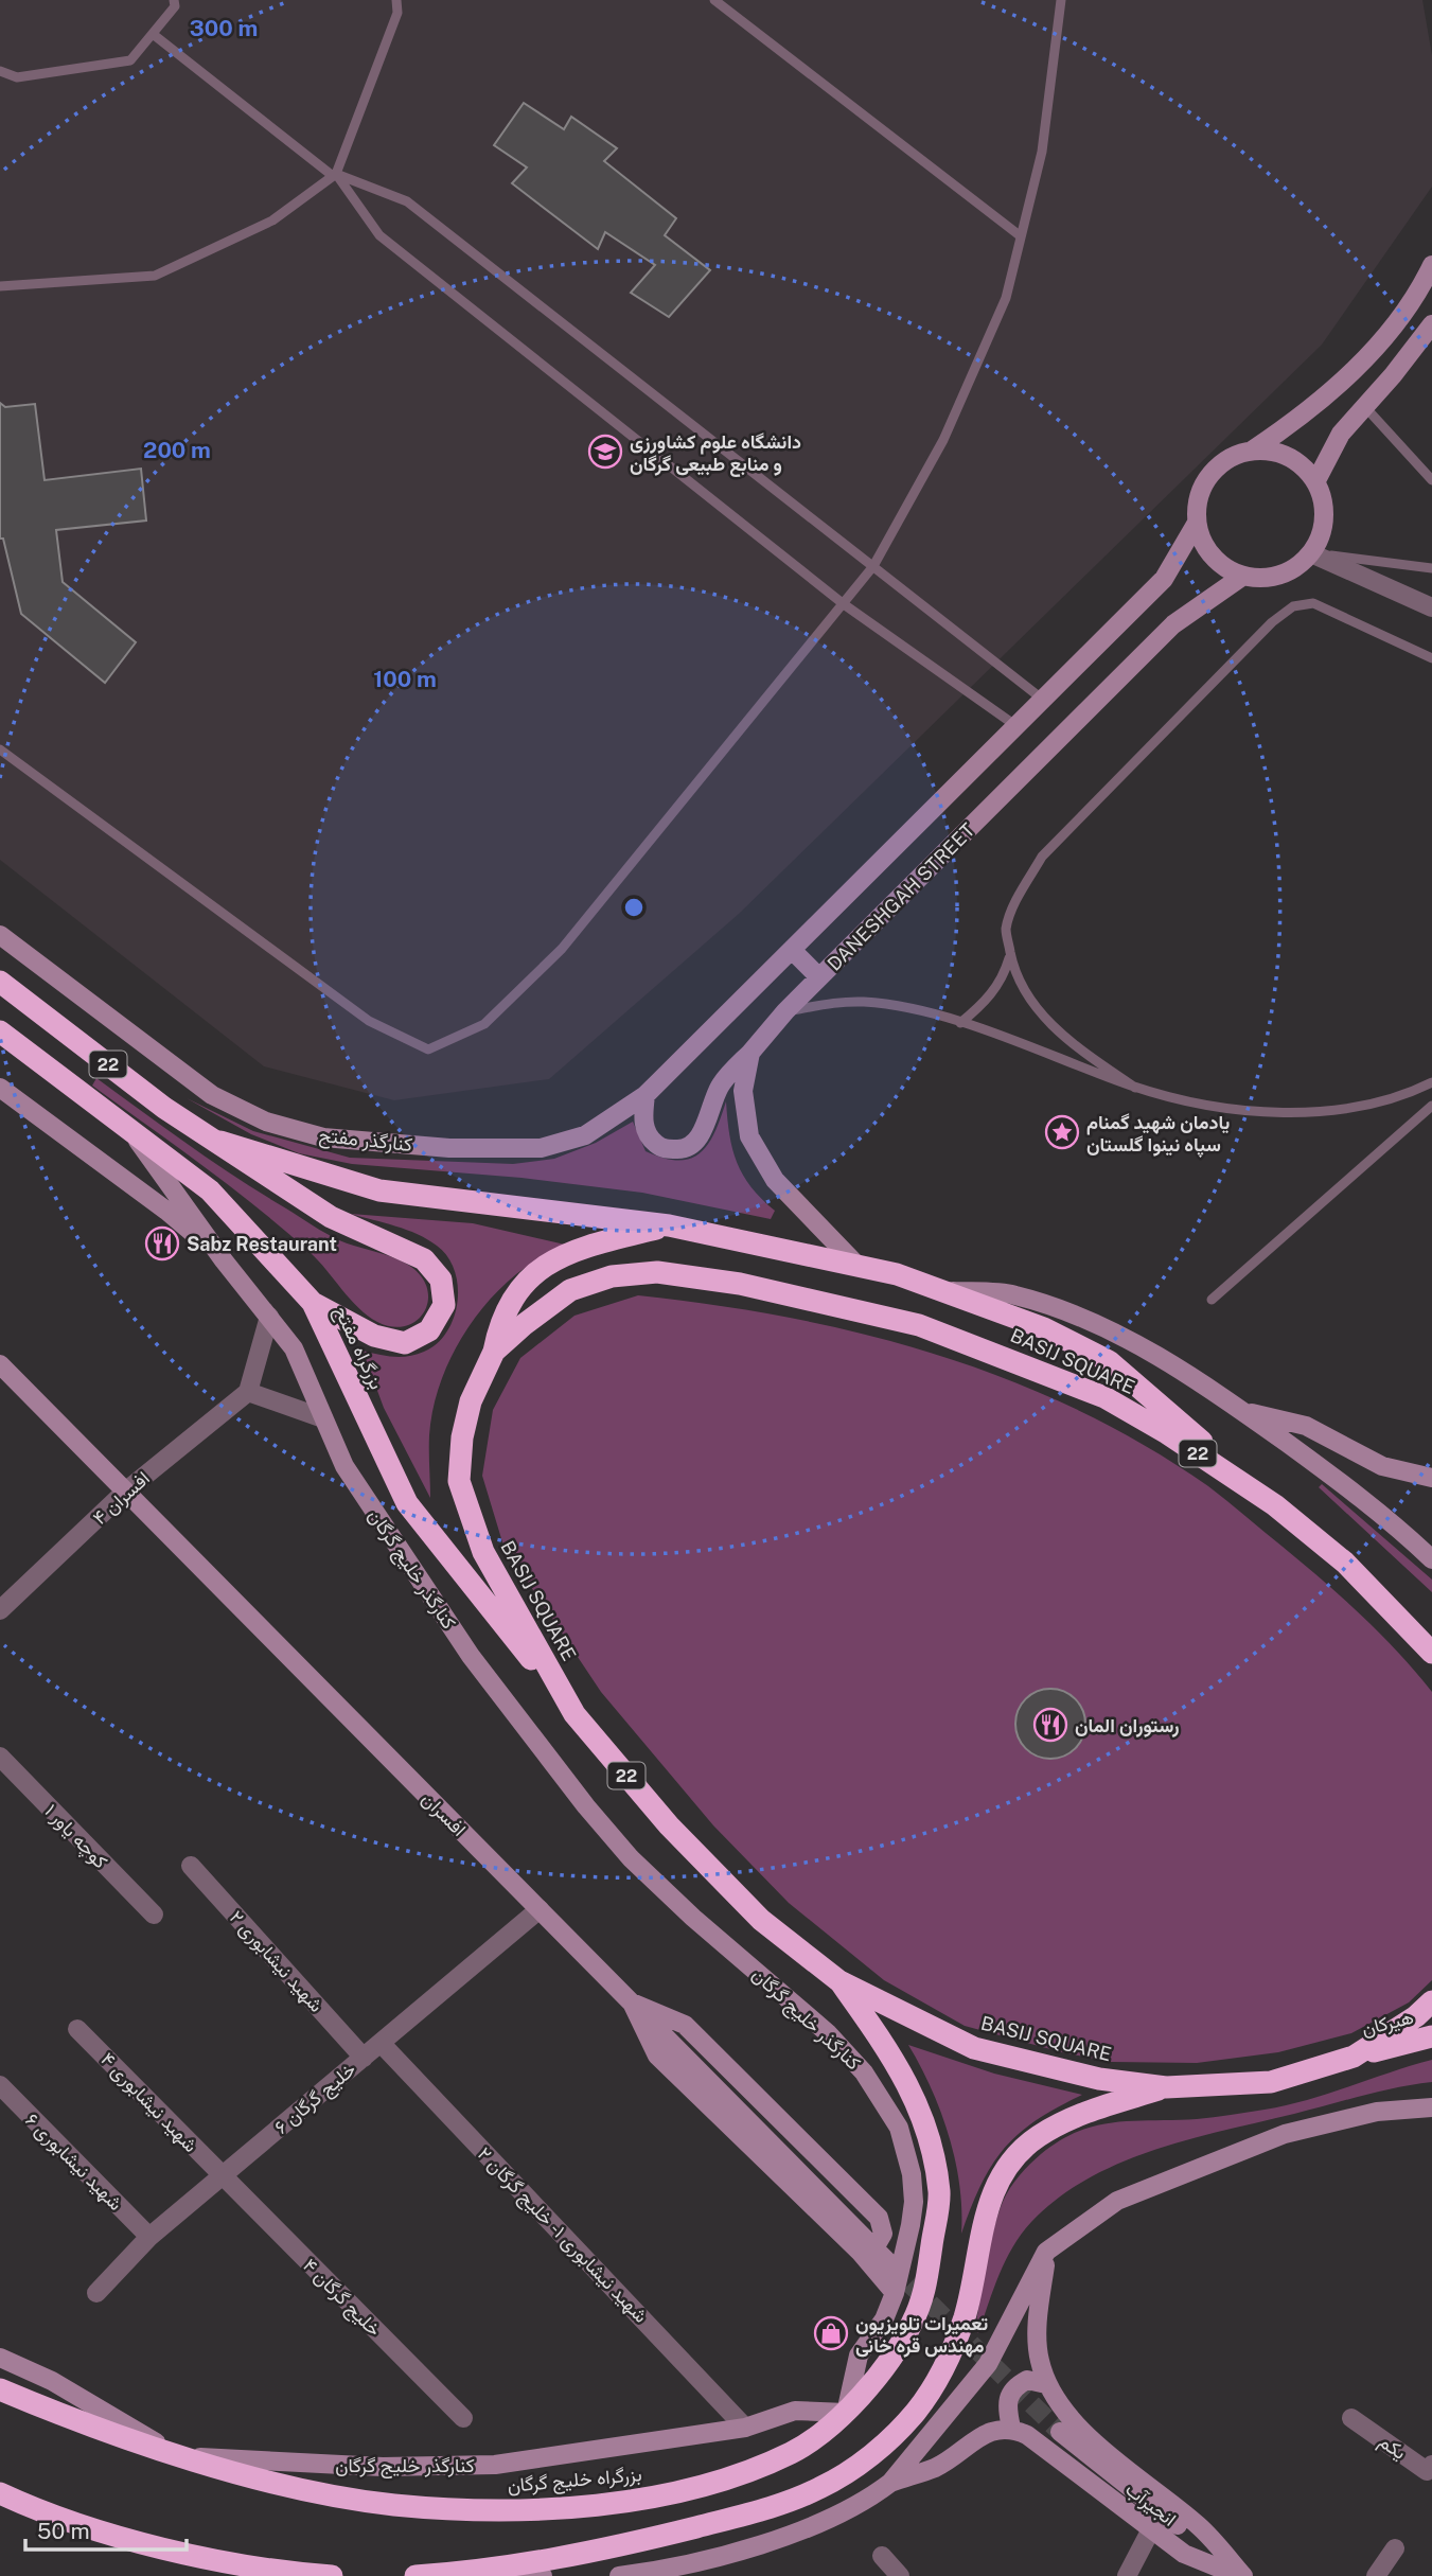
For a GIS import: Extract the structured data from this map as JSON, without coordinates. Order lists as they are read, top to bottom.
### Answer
{
  "streets": {
    "highway": [
      "22",
      "بزرگراه مفتح",
      "BASIJ SQUARE",
      "هیرکان",
      "بزرگراه خلیج گرگان"
    ],
    "main road": [
      "DANESHGAH STREET",
      "کنارگذر مفتح",
      "کنارگذر خلیج گرگان",
      "افسران",
      "انجیرآب"
    ],
    "street": [
      "افسران ۴",
      "کوچه یاور ۱",
      "شهید نیشابوری ۲",
      "خلیج گرگان ۶",
      "شهید نیشابوری ۴",
      "شهید نیشابوری ۶",
      "شهید نیشابوری ۱ - خلیج گرگان ۲",
      "خلیج گرگان ۴",
      "یکم"
    ]
  },
  "crossings": [
    ["DANESHGAH STREET", "22"],
    ["22", "BASIJ SQUARE"],
    ["بزرگراه مفتح", "BASIJ SQUARE"],
    ["BASIJ SQUARE", "هیرکان"],
    ["BASIJ SQUARE", "بزرگراه خلیج گرگان"],
    ["افسران ۴", "افسران"],
    ["کنارگذر خلیج گرگان", "شهید نیشابوری ۱ - خلیج گرگان ۲"],
    ["کنارگذر خلیج گرگان", "بزرگراه خلیج گرگان"],
    ["افسران", "خلیج گرگان ۶"],
    ["شهید نیشابوری ۲", "خلیج گرگان ۶"],
    ["خلیج گرگان ۶", "شهید نیشابوری ۴"],
    ["خلیج گرگان ۶", "شهید نیشابوری ۶"],
    ["خلیج گرگان ۶", "شهید نیشابوری ۱ - خلیج گرگان ۲"],
    ["خلیج گرگان ۶", "خلیج گرگان ۴"],
    ["شهید نیشابوری ۴", "خلیج گرگان ۴"]
  ],
  "places": {
    "school or university": ["دانشگاه علوم کشاورزی و منابع طبیعی گرگان"],
    "place": ["یادمان شهید گمنام سپاه نینوا گلستان"],
    "restaurant": ["Sabz Restaurant", "رستوران المان"],
    "shop": ["تعمیرات تلویزیون مهندس قره خانی"]
  },
  "scale_bar": "50 m",
  "rings": ["300 m", "200 m", "100 m"]
}
